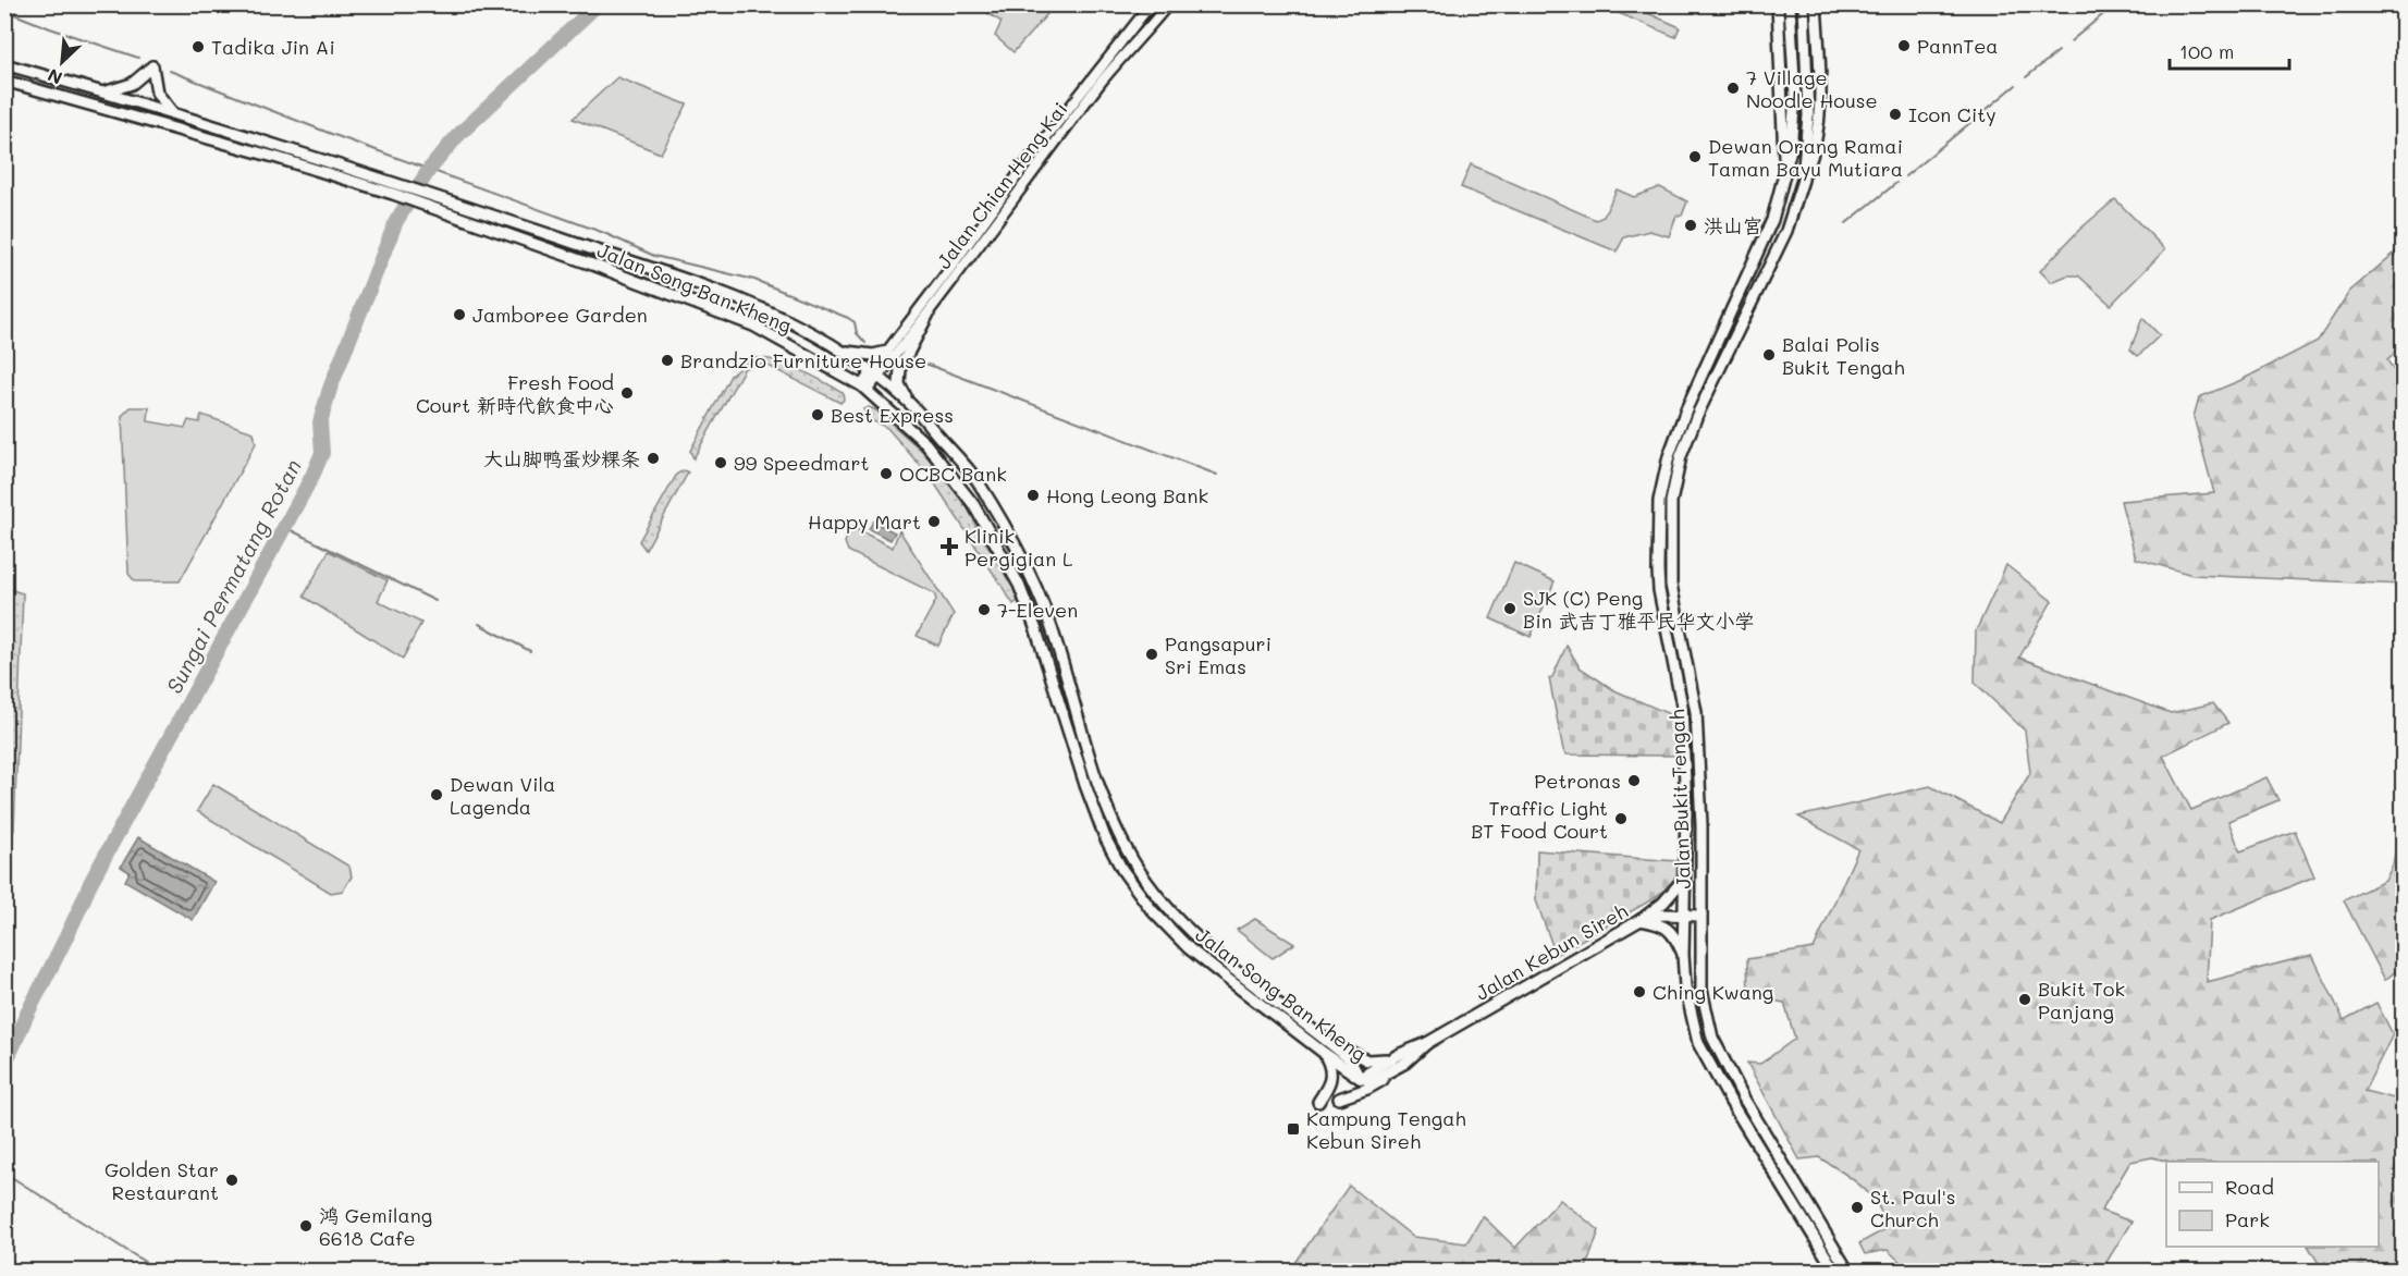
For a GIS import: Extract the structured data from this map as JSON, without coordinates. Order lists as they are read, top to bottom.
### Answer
{
  "streets": {
    "main road": [
      "Jalan Chian Heng Kai",
      "Jalan Song Ban Kheng",
      "Jalan Bukit Tengah",
      "Jalan Kebun Sireh"
    ]
  },
  "crossings": [
    ["Jalan Chian Heng Kai", "Jalan Song Ban Kheng"],
    ["Jalan Song Ban Kheng", "Jalan Kebun Sireh"],
    ["Jalan Bukit Tengah", "Jalan Kebun Sireh"]
  ],
  "water": ["Sungai Permatang Rotan"],
  "places": {
    "other": [
      "PannTea",
      "Tadika Jin Ai",
      "7 Village Noodle House",
      "Icon City",
      "Dewan Orang Ramai Taman Bayu Mutiara",
      "洪山宫",
      "Jamboree Garden",
      "Balai Polis Bukit Tengah",
      "Brandzio Furniture House",
      "Fresh Food Court 新時代飲食中心",
      "Best Express",
      "大山脚鸭蛋炒粿条",
      "99 Speedmart",
      "OCBC Bank",
      "Hong Leong Bank",
      "Happy Mart",
      "SJK (C) Peng Bin 武吉丁雅平民华文小学",
      "7-Eleven",
      "Pangsapuri Sri Emas",
      "Petronas",
      "Dewan Vila Lagenda",
      "Traffic Light BT Food Court",
      "Ching Kwang",
      "Bukit Tok Panjang",
      "Golden Star Restaurant",
      "St. Paul's Church",
      "鸿 Gemilang 6618 Cafe"
    ],
    "health": ["Klinik Pergigian L"],
    "transit": ["Kampung Tengah Kebun Sireh"]
  },
  "legend": ["Road", "Park"],
  "scale_bar": "100 m",
  "north": "bottom left"
}
